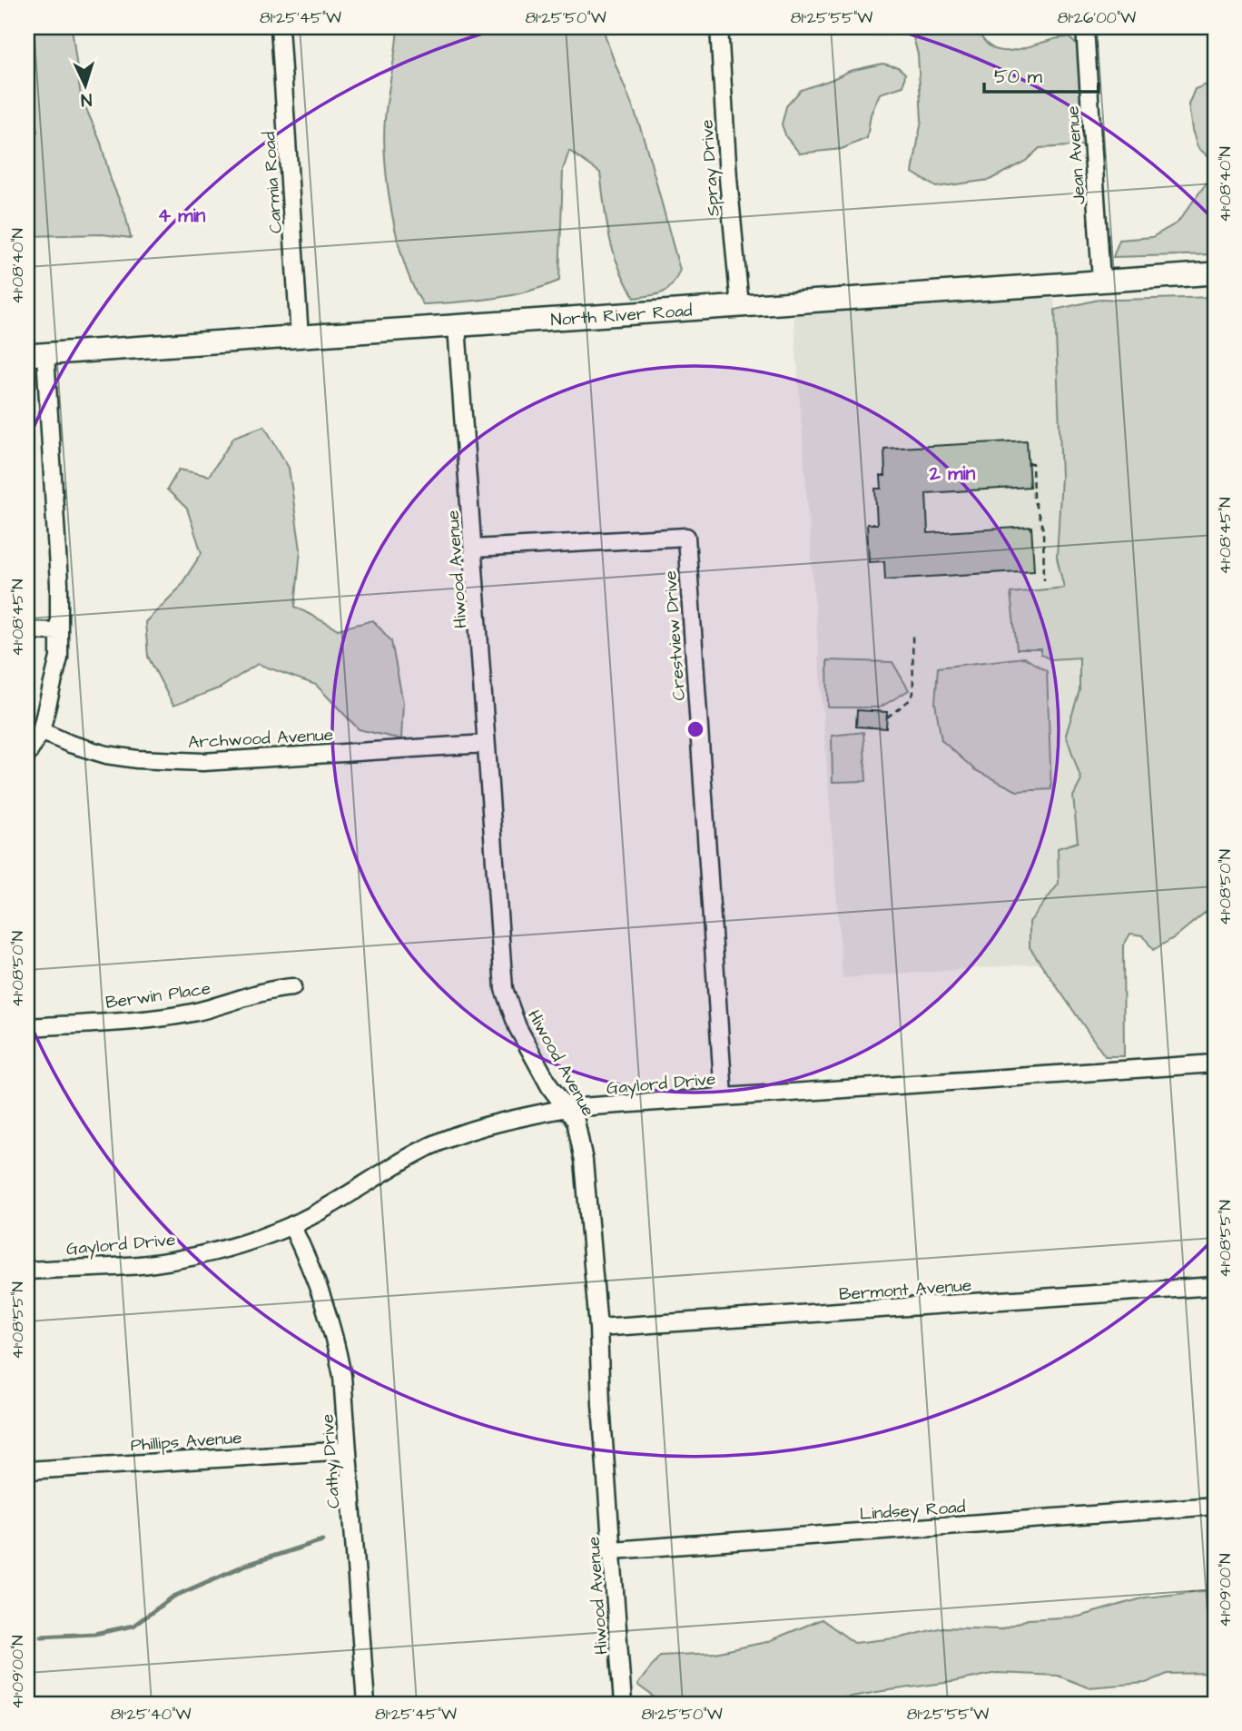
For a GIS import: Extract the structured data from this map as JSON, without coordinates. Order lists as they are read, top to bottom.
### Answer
{
  "streets": {
    "street": [
      "Jean Avenue",
      "Spray Drive",
      "Carmia Road",
      "North River Road",
      "Hiwood Avenue",
      "Crestview Drive",
      "Archwood Avenue",
      "Berwin Place",
      "Gaylord Drive",
      "Bermont Avenue",
      "Phillips Avenue",
      "Cathy Drive",
      "Lindsey Road"
    ]
  },
  "crossings": [
    ["Jean Avenue", "North River Road"],
    ["Spray Drive", "North River Road"],
    ["Carmia Road", "North River Road"],
    ["North River Road", "Hiwood Avenue"],
    ["Hiwood Avenue", "Crestview Drive"],
    ["Hiwood Avenue", "Archwood Avenue"],
    ["Hiwood Avenue", "Gaylord Drive"],
    ["Hiwood Avenue", "Bermont Avenue"],
    ["Hiwood Avenue", "Lindsey Road"],
    ["Crestview Drive", "Gaylord Drive"],
    ["Gaylord Drive", "Cathy Drive"],
    ["Phillips Avenue", "Cathy Drive"]
  ],
  "scale_bar": "50 m",
  "north": "bottom",
  "coordinates": [
    "81°25'45\"W",
    "81°25'50\"W",
    "81°25'55\"W",
    "81°26'00\"W",
    "41°08'40\"N",
    "41°08'45\"N",
    "41°08'50\"N",
    "41°08'55\"N",
    "41°09'00\"N",
    "81°25'40\"W"
  ],
  "rings": ["4 min", "2 min"]
}
